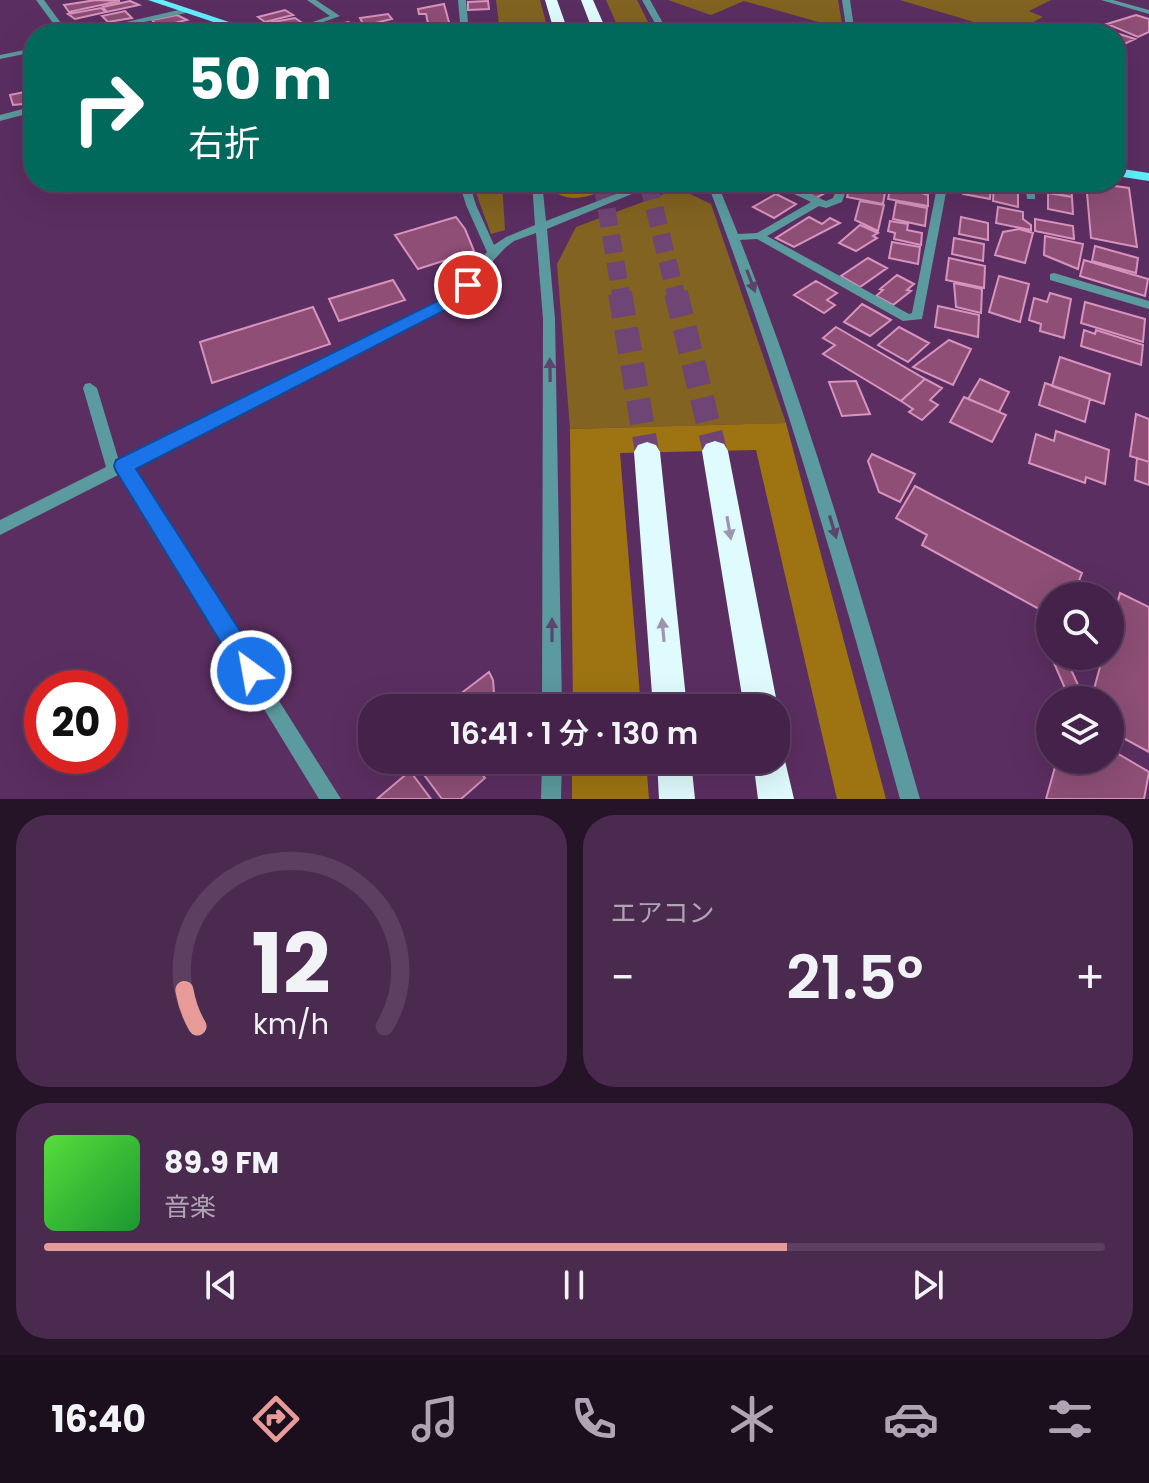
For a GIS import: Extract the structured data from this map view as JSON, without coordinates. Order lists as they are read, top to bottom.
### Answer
{
  "page": {
    "turn": ["50 m", "右折"],
    "limit": "20",
    "trip": "16:41 · 1 分 · 130 m",
    "tile": "エアコン",
    "heat": ["−", "21.5°", "+"],
    "song": ["89.9 FM", "音楽"],
    "tabs": "16:40",
    "gauge": ["12", "km/h"]
  }
}
